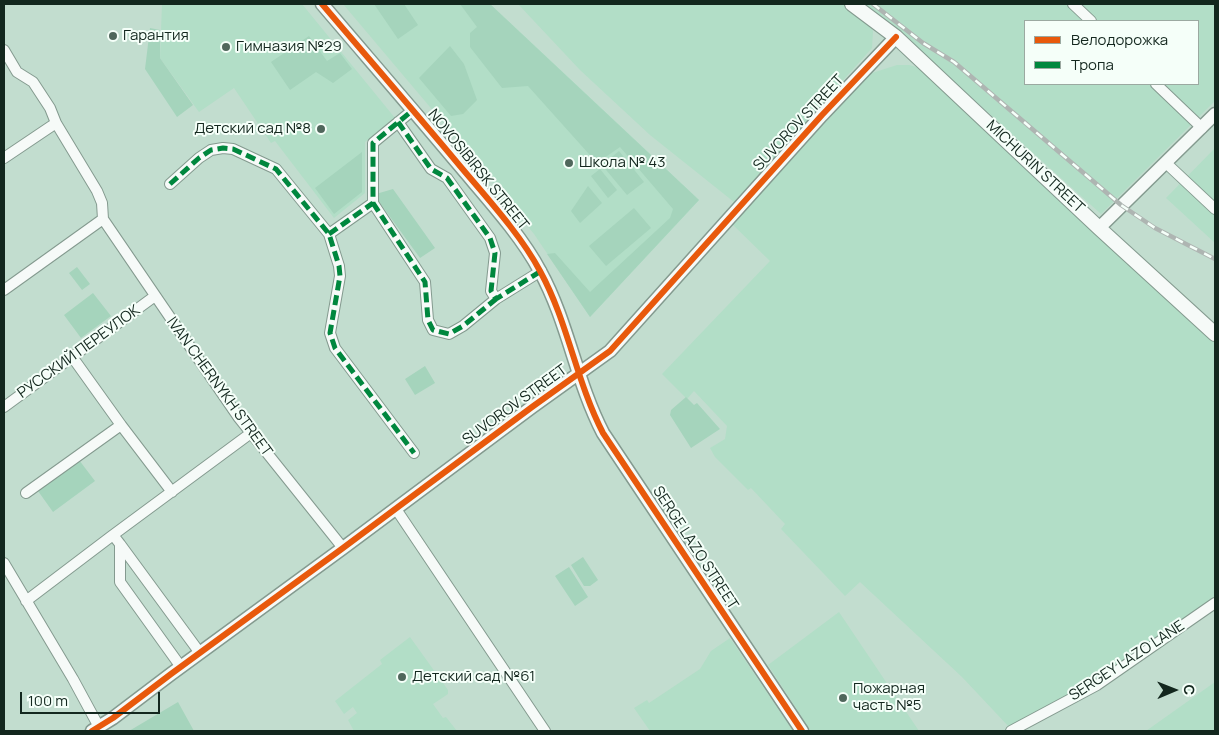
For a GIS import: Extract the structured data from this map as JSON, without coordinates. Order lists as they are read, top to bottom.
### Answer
{
  "streets": {
    "main road": ["MICHURIN STREET"],
    "street": [
      "SUVOROV STREET",
      "NOVOSIBIRSK STREET",
      "РУССКИЙ ПЕРЕУЛОК",
      "IVAN CHERNYKH STREET",
      "SERGE LAZO STREET",
      "SERGEY LAZO LANE"
    ]
  },
  "crossings": [
    ["SUVOROV STREET", "MICHURIN STREET"],
    ["SUVOROV STREET", "NOVOSIBIRSK STREET"],
    ["SUVOROV STREET", "IVAN CHERNYKH STREET"],
    ["SUVOROV STREET", "SERGE LAZO STREET"],
    ["NOVOSIBIRSK STREET", "SERGE LAZO STREET"],
    ["РУССКИЙ ПЕРЕУЛОК", "IVAN CHERNYKH STREET"]
  ],
  "places": [
    "Гарантия",
    "Гимназия №29",
    "Детский сад №8",
    "Школа № 43",
    "Детский сад №61",
    "Пожарная часть №5"
  ],
  "legend": ["Велодорожка", "Тропа"],
  "scale_bar": "100 m",
  "north": "right"
}
